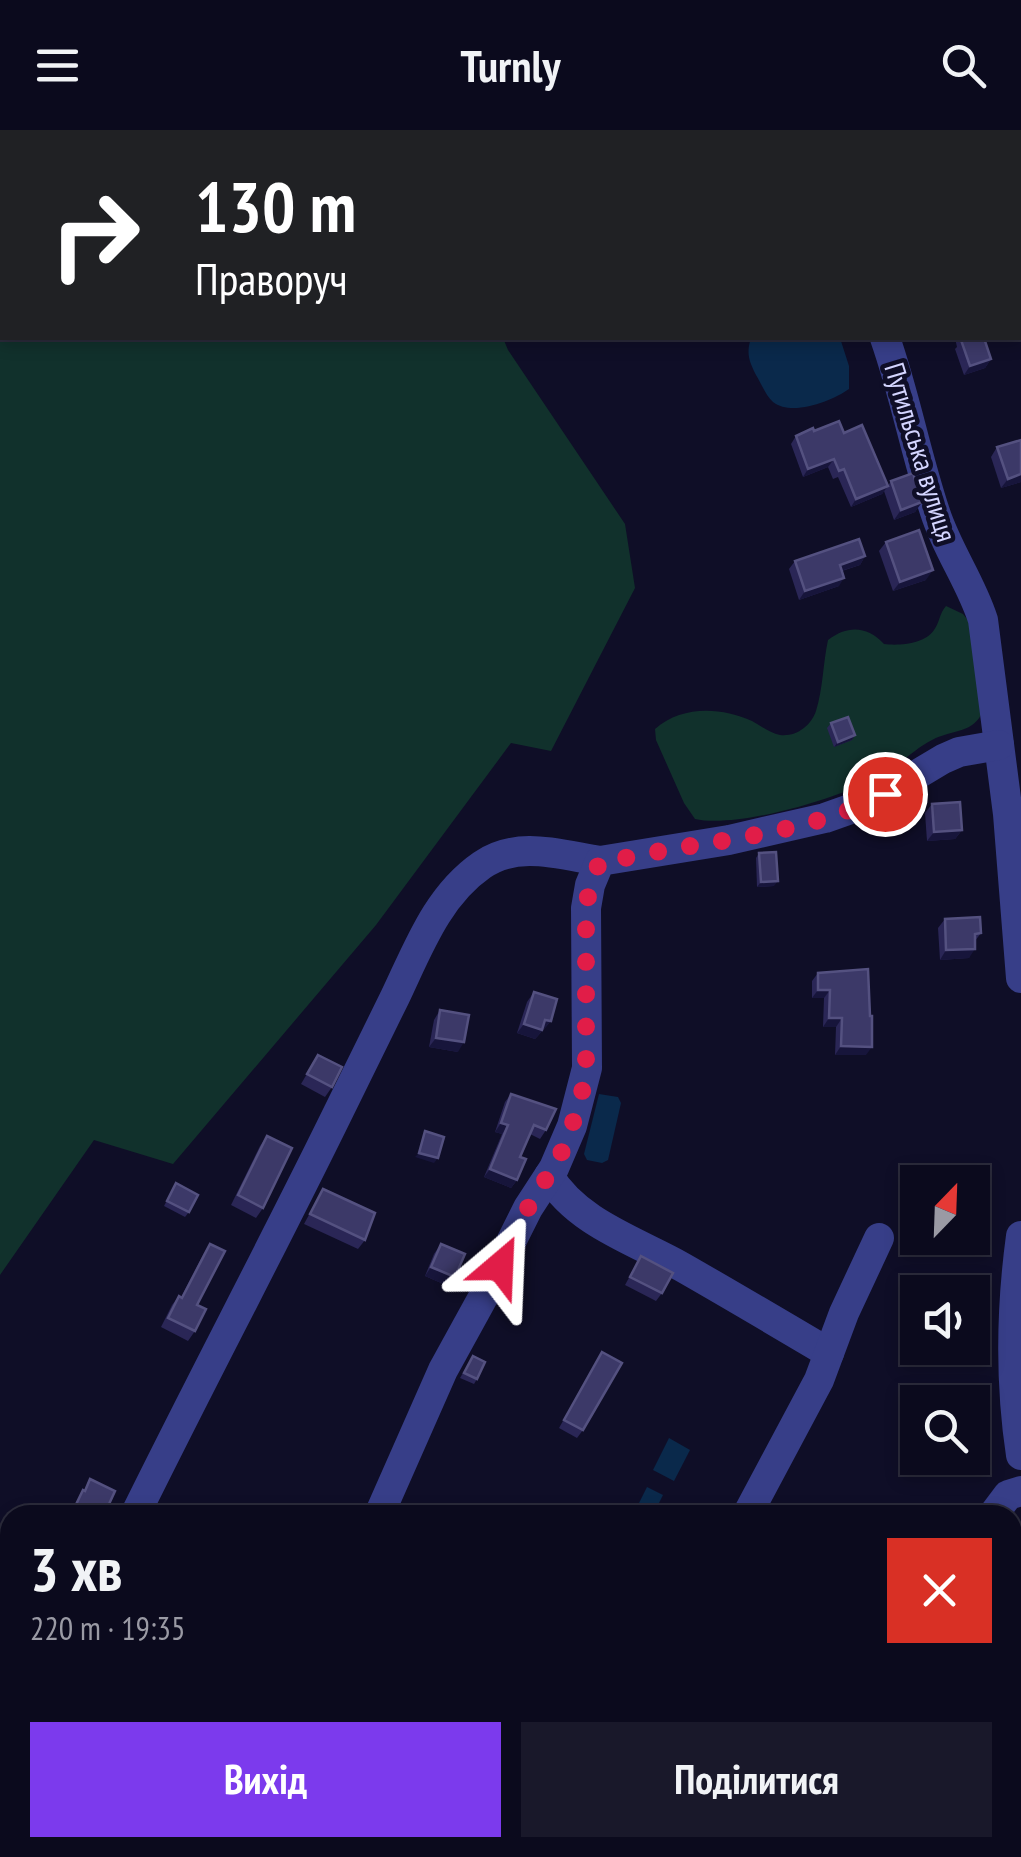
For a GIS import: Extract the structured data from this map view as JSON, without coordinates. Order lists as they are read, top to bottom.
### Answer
{
  "streets": {
    "street": ["Путильська вулиця"]
  },
  "north": "top right",
  "page": {
    "header": "Turnly",
    "turn": ["130 m", "Праворуч"],
    "heading": ["3 хв", "220 m · 19:35"],
    "buttons": ["Вихід", "Поділитися"]
  }
}
